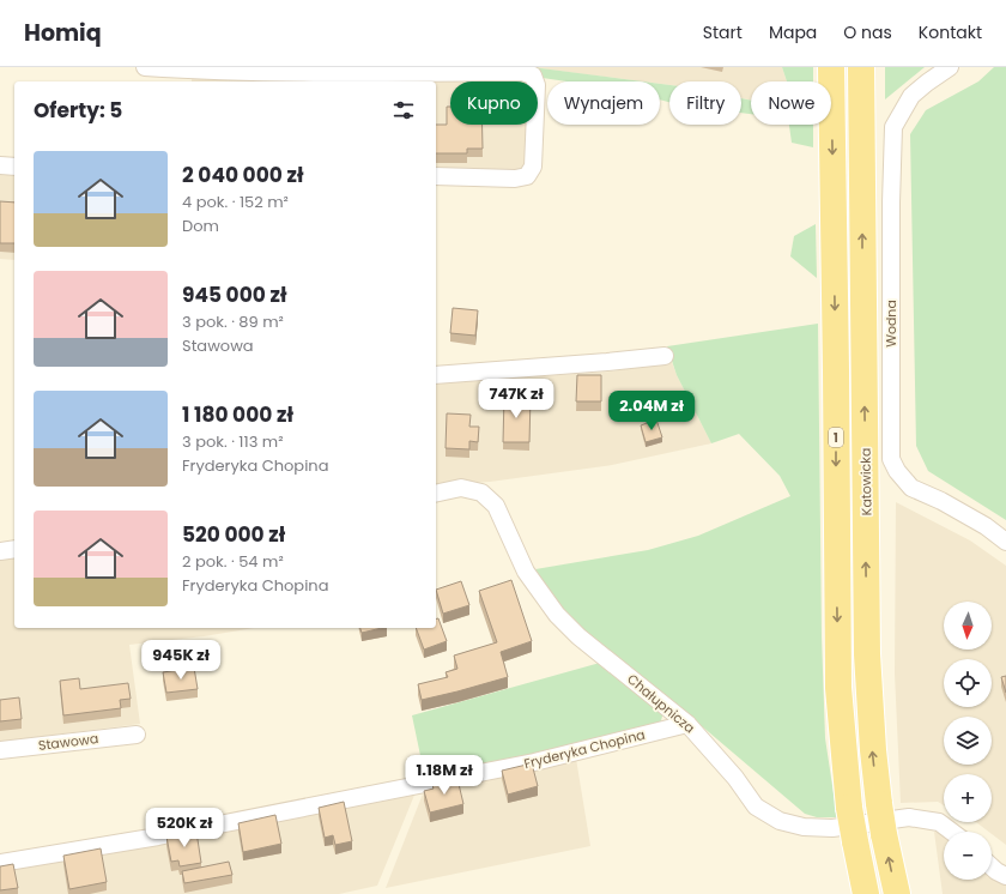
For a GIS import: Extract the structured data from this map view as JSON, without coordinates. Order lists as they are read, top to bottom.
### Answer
{
  "streets": {
    "main road": ["1", "Katowicka"],
    "street": [
      "Wodna",
      "Chałupnicza",
      "Stawowa",
      "Fryderyka Chopina"
    ]
  },
  "crossings": [
    ["Chałupnicza", "Fryderyka Chopina"]
  ],
  "north": "bottom",
  "page": {
    "header": "Homiq",
    "nav": [
      "Start",
      "Mapa",
      "O nas",
      "Kontakt"
    ],
    "chip": [
      "Kupno",
      "Wynajem",
      "Filtry",
      "Nowe"
    ],
    "heading": "Oferty: 5",
    "list": [
      {
        "name": "2 040 000 zł",
        "note": "4 pok. · 152 m² · Dom"
      },
      {
        "name": "945 000 zł",
        "note": "3 pok. · 89 m² · Stawowa"
      },
      {
        "name": "1 180 000 zł",
        "note": "3 pok. · 113 m² · Fryderyka Chopina"
      },
      {
        "name": "520 000 zł",
        "note": "2 pok. · 54 m² · Fryderyka Chopina"
      }
    ],
    "price": [
      "747K zł",
      "2.04M zł",
      "945K zł",
      "1.18M zł",
      "520K zł"
    ],
    "map_buttons": ["+", "−"]
  }
}
